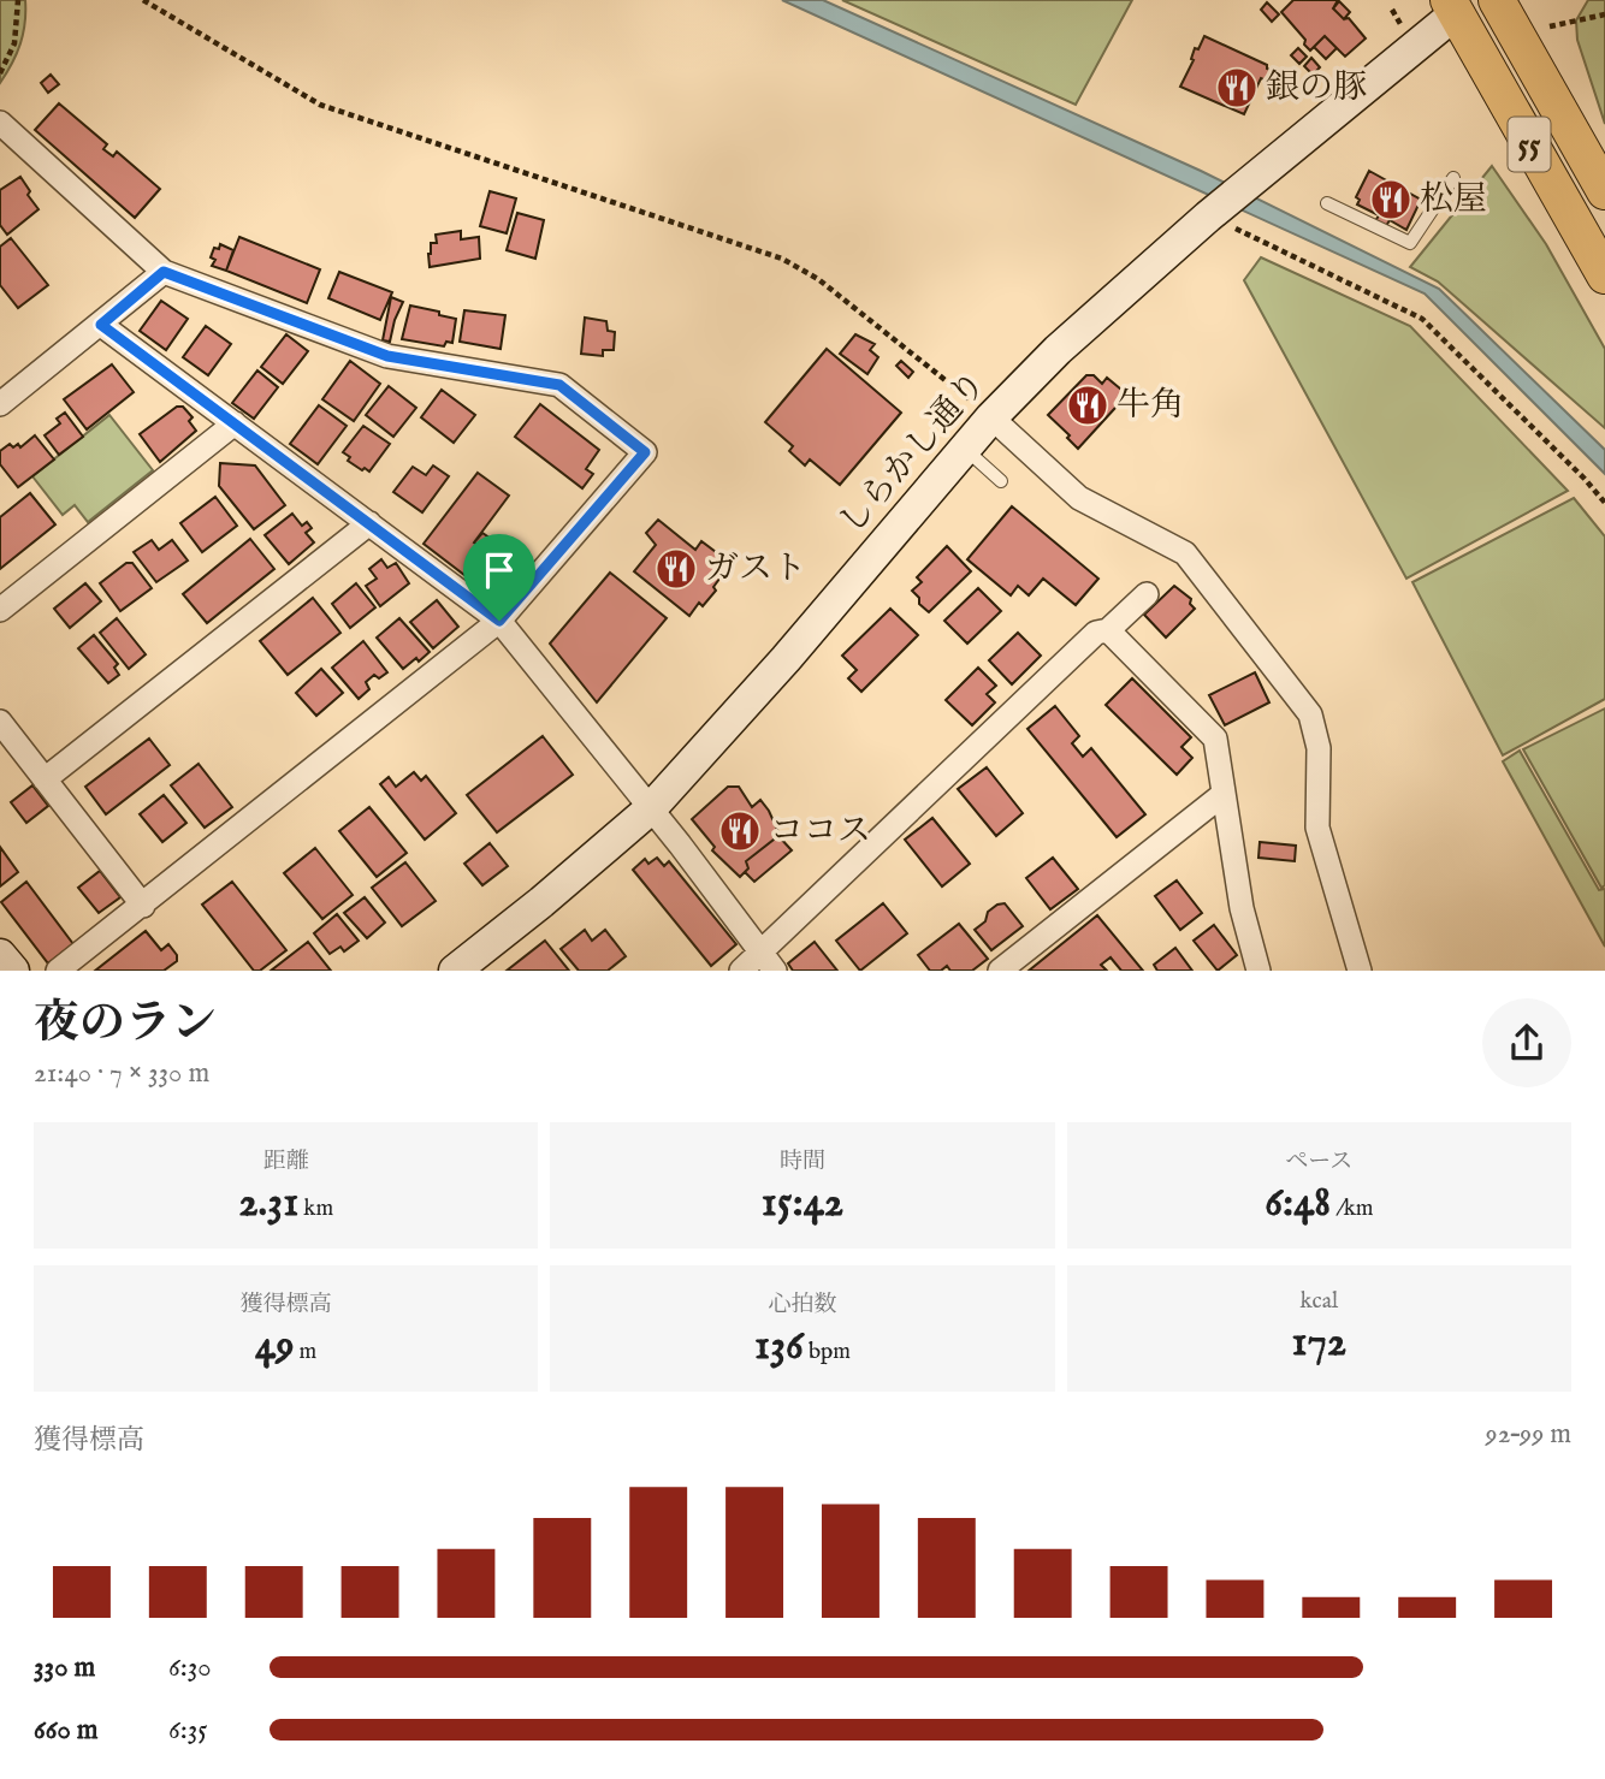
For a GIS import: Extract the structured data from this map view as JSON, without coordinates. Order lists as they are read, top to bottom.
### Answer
{
  "streets": {
    "main road": ["55"],
    "street": ["しらかし通り"]
  },
  "crossings": [
    ["55", "しらかし通り"]
  ],
  "places": {
    "restaurant": [
      "銀の豚",
      "松屋",
      "牛角",
      "ガスト",
      "ココス"
    ]
  },
  "page": {
    "heading": ["夜のラン", "21:40 · 7 × 330 m"],
    "stats": [
      ["距離", "2.31 km"],
      ["時間", "15:42"],
      ["ペース", "6:48 /km"],
      ["獲得標高", "49 m"],
      ["心拍数", "136 bpm"],
      ["kcal", "172"]
    ],
    "chart": ["獲得標高", "92–99 m"],
    "list": [
      {
        "name": "330 m",
        "note": "6:30"
      },
      {
        "name": "660 m",
        "note": "6:35"
      }
    ]
  }
}
